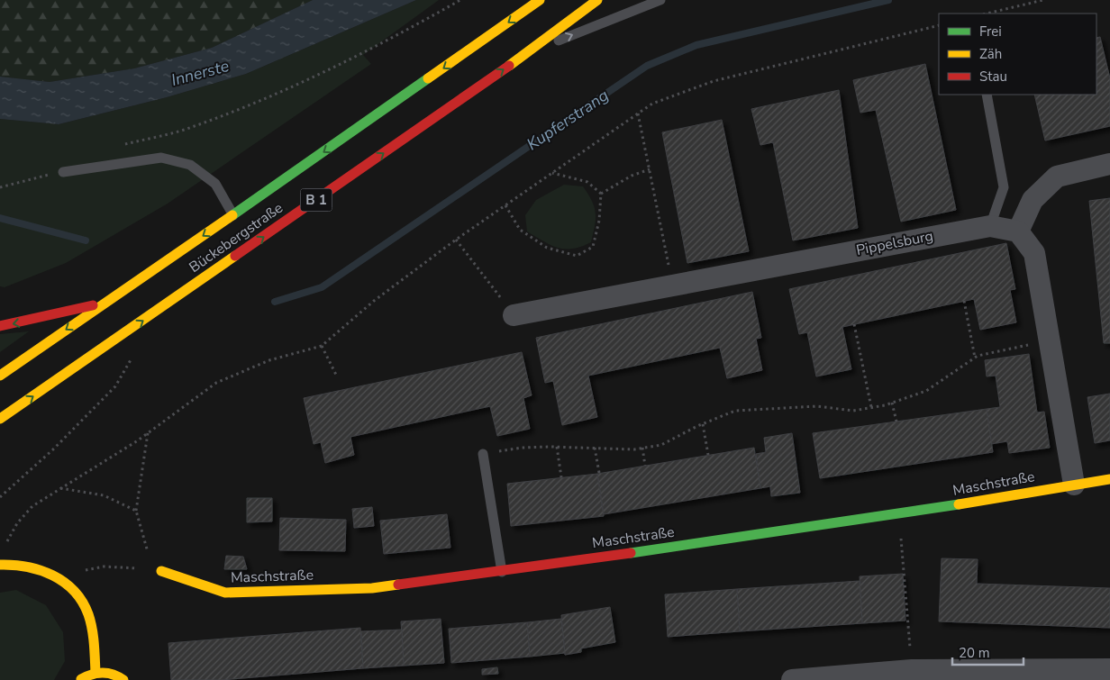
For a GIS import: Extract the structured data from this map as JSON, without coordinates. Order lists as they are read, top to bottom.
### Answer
{
  "streets": {
    "main road": ["B 1", "Bückebergstraße", "Maschstraße"],
    "street": ["Pippelsburg"]
  },
  "water": ["Innerste", "Kupferstrang"],
  "legend": ["Frei", "Zäh", "Stau"],
  "scale_bar": "20 m"
}
